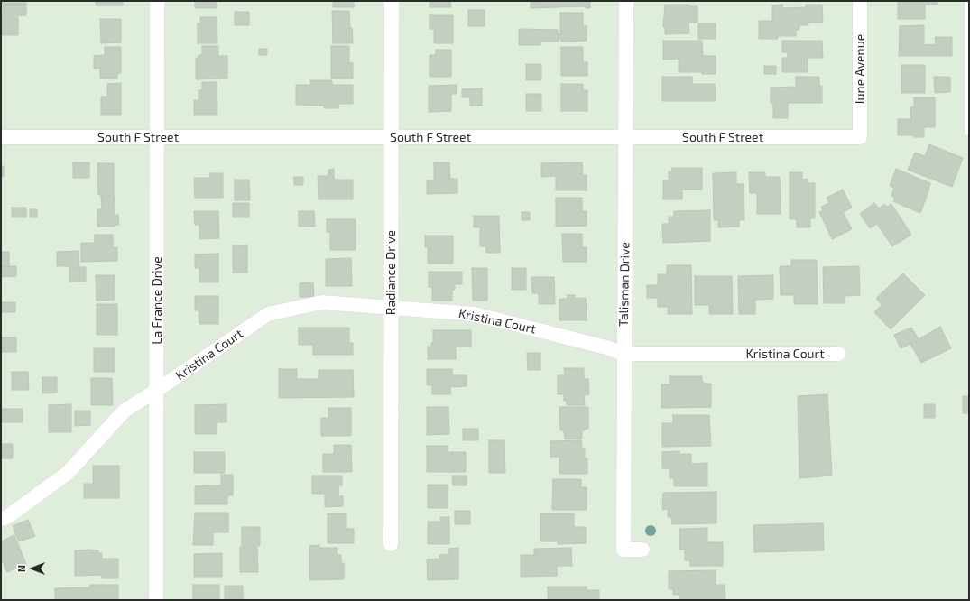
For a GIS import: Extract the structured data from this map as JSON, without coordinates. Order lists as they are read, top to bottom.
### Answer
{
  "streets": {
    "street": [
      "June Avenue",
      "South F Street",
      "Radiance Drive",
      "Talisman Drive",
      "La France Drive",
      "Kristina Court"
    ]
  },
  "crossings": [
    ["June Avenue", "South F Street"],
    ["South F Street", "Radiance Drive"],
    ["South F Street", "Talisman Drive"],
    ["South F Street", "La France Drive"],
    ["Radiance Drive", "Kristina Court"],
    ["Talisman Drive", "Kristina Court"],
    ["La France Drive", "Kristina Court"]
  ],
  "north": "left"
}
